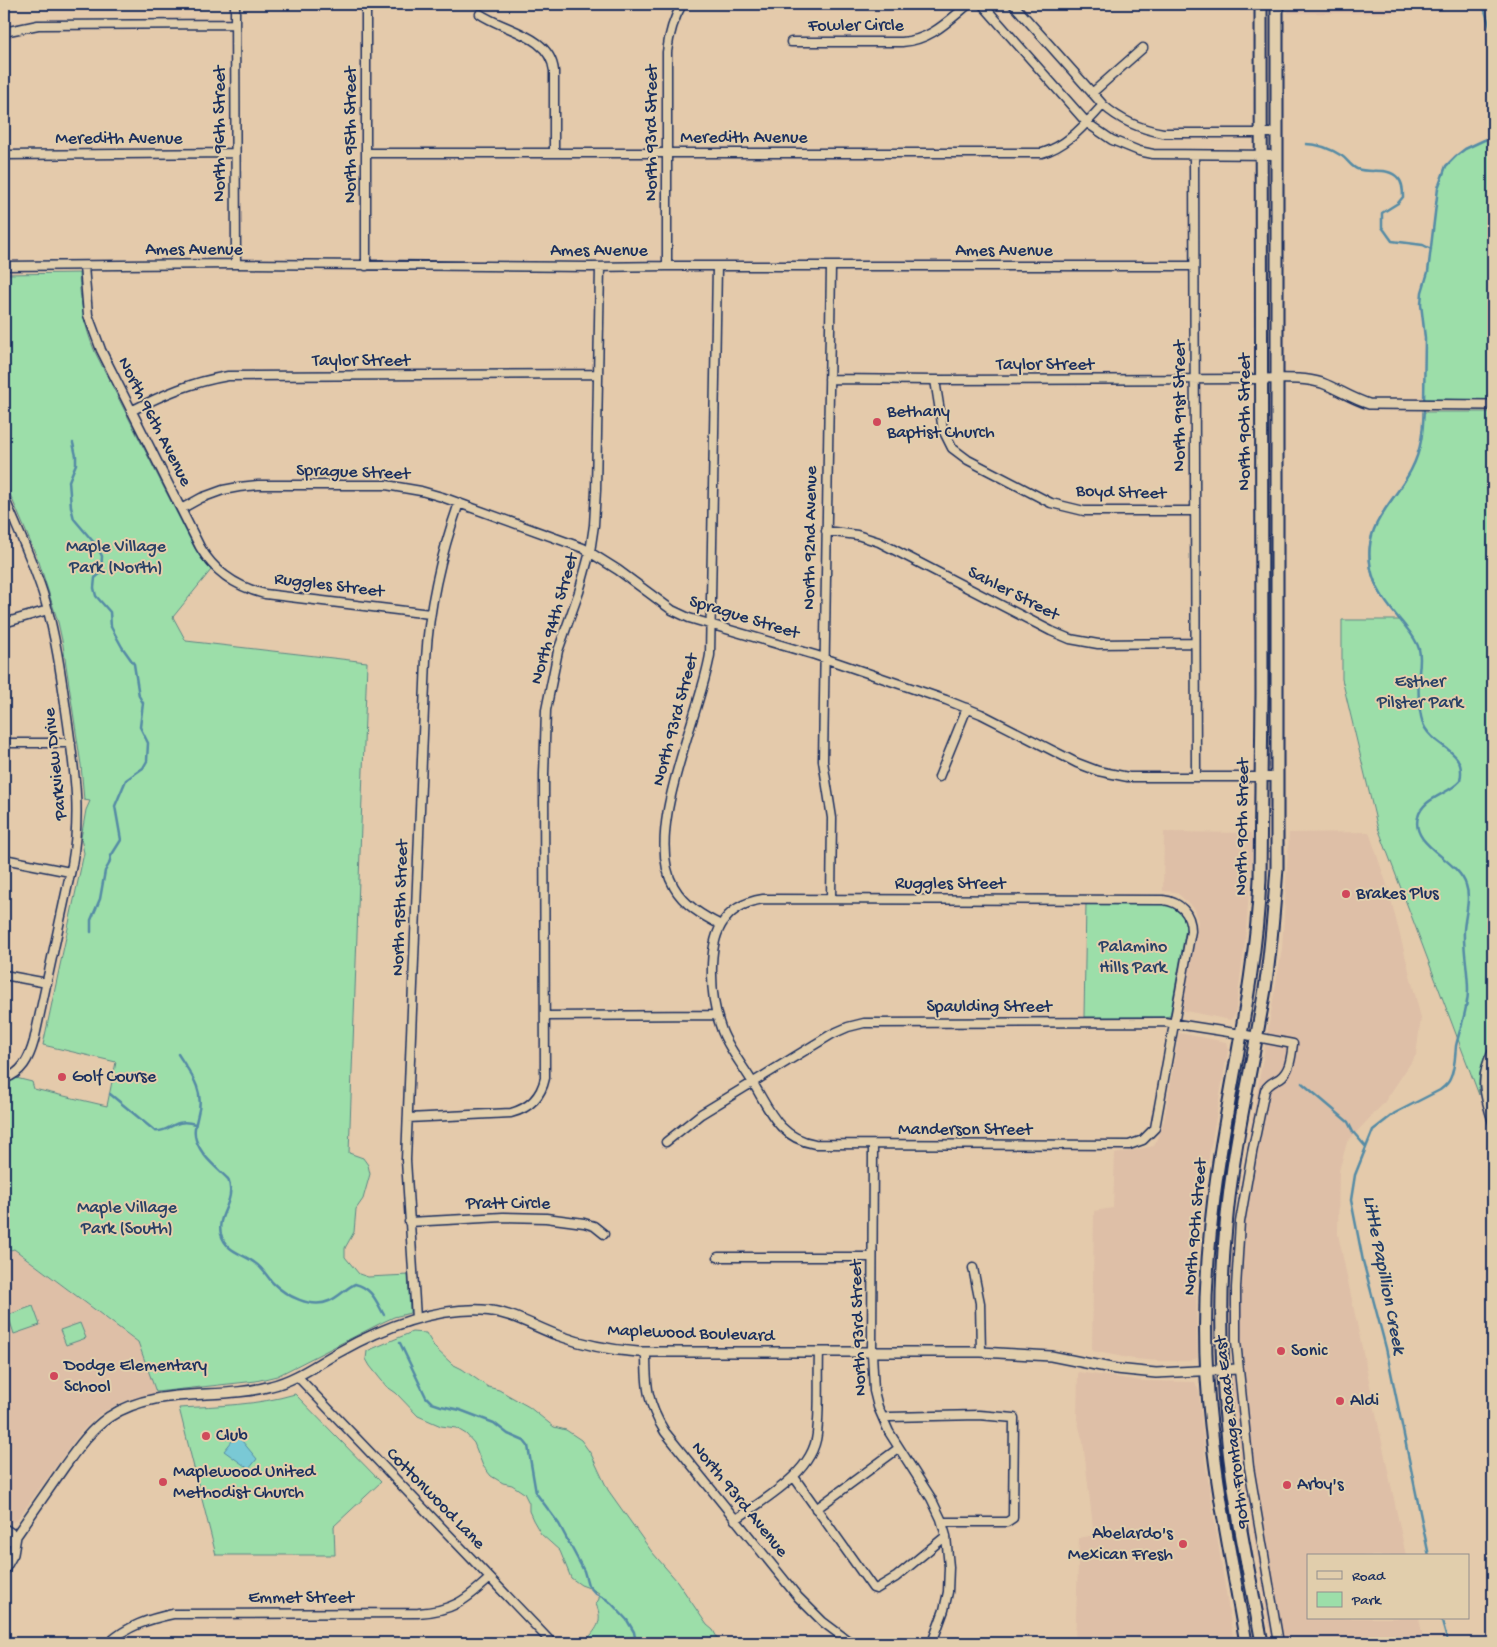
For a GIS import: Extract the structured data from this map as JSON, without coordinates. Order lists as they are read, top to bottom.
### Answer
{
  "streets": {
    "main road": ["North 90th Street"],
    "street": [
      "Fowler Circle",
      "North 93rd Street",
      "North 96th Street",
      "North 95th Street",
      "Meredith Avenue",
      "Ames Avenue",
      "Taylor Street",
      "North 91st Street",
      "North 96th Avenue",
      "Sprague Street",
      "Boyd Street",
      "North 92nd Avenue",
      "Ruggles Street",
      "Sahler Street",
      "North 94th Street",
      "Parkview Drive",
      "Spaulding Street",
      "Manderson Street",
      "Pratt Circle",
      "Maplewood Boulevard",
      "90th Frontage Road East",
      "Cottonwood Lane",
      "North 93rd Avenue",
      "Emmet Street"
    ]
  },
  "crossings": [
    ["North 93rd Street", "Meredith Avenue"],
    ["North 93rd Street", "Ames Avenue"],
    ["North 93rd Street", "Sprague Street"],
    ["North 93rd Street", "Ruggles Street"],
    ["North 93rd Street", "Manderson Street"],
    ["North 93rd Street", "Maplewood Boulevard"],
    ["North 96th Street", "Meredith Avenue"],
    ["North 96th Street", "Ames Avenue"],
    ["North 95th Street", "Meredith Avenue"],
    ["North 95th Street", "Ames Avenue"],
    ["North 95th Street", "Sprague Street"],
    ["North 95th Street", "Ruggles Street"],
    ["North 95th Street", "North 94th Street"],
    ["North 95th Street", "Pratt Circle"],
    ["North 95th Street", "Maplewood Boulevard"],
    ["Ames Avenue", "North 91st Street"],
    ["Ames Avenue", "North 96th Avenue"],
    ["Ames Avenue", "North 92nd Avenue"],
    ["Ames Avenue", "North 94th Street"],
    ["Taylor Street", "North 91st Street"],
    ["Taylor Street", "North 96th Avenue"],
    ["Taylor Street", "North 90th Street"],
    ["Taylor Street", "Boyd Street"],
    ["Taylor Street", "North 92nd Avenue"],
    ["Taylor Street", "North 94th Street"],
    ["North 91st Street", "Sprague Street"],
    ["North 91st Street", "Boyd Street"],
    ["North 91st Street", "Sahler Street"],
    ["North 96th Avenue", "Sprague Street"],
    ["North 96th Avenue", "Ruggles Street"],
    ["North 90th Street", "Sprague Street"],
    ["North 90th Street", "Spaulding Street"],
    ["North 90th Street", "Maplewood Boulevard"],
    ["North 90th Street", "90th Frontage Road East"],
    ["Sprague Street", "North 92nd Avenue"],
    ["Sprague Street", "North 94th Street"],
    ["North 92nd Avenue", "Ruggles Street"],
    ["North 92nd Avenue", "Sahler Street"],
    ["Ruggles Street", "Spaulding Street"],
    ["Ruggles Street", "Manderson Street"],
    ["Spaulding Street", "Manderson Street"],
    ["Spaulding Street", "90th Frontage Road East"],
    ["Maplewood Boulevard", "90th Frontage Road East"],
    ["Maplewood Boulevard", "Cottonwood Lane"],
    ["Maplewood Boulevard", "North 93rd Avenue"],
    ["Cottonwood Lane", "Emmet Street"]
  ],
  "water": ["Little Papillion Creek"],
  "parks": [
    "Maple Village Park (North)",
    "Esther Pilster Park",
    "Palamino Hills Park",
    "Maple Village Park (South)"
  ],
  "places": [
    "Bethany Baptist Church",
    "Brakes Plus",
    "Golf Course",
    "Sonic",
    "Dodge Elementary School",
    "Aldi",
    "Club",
    "Maplewood United Methodist Church",
    "Arby's",
    "Abelardo's Mexican Fresh"
  ],
  "legend": ["Road", "Park"]
}
